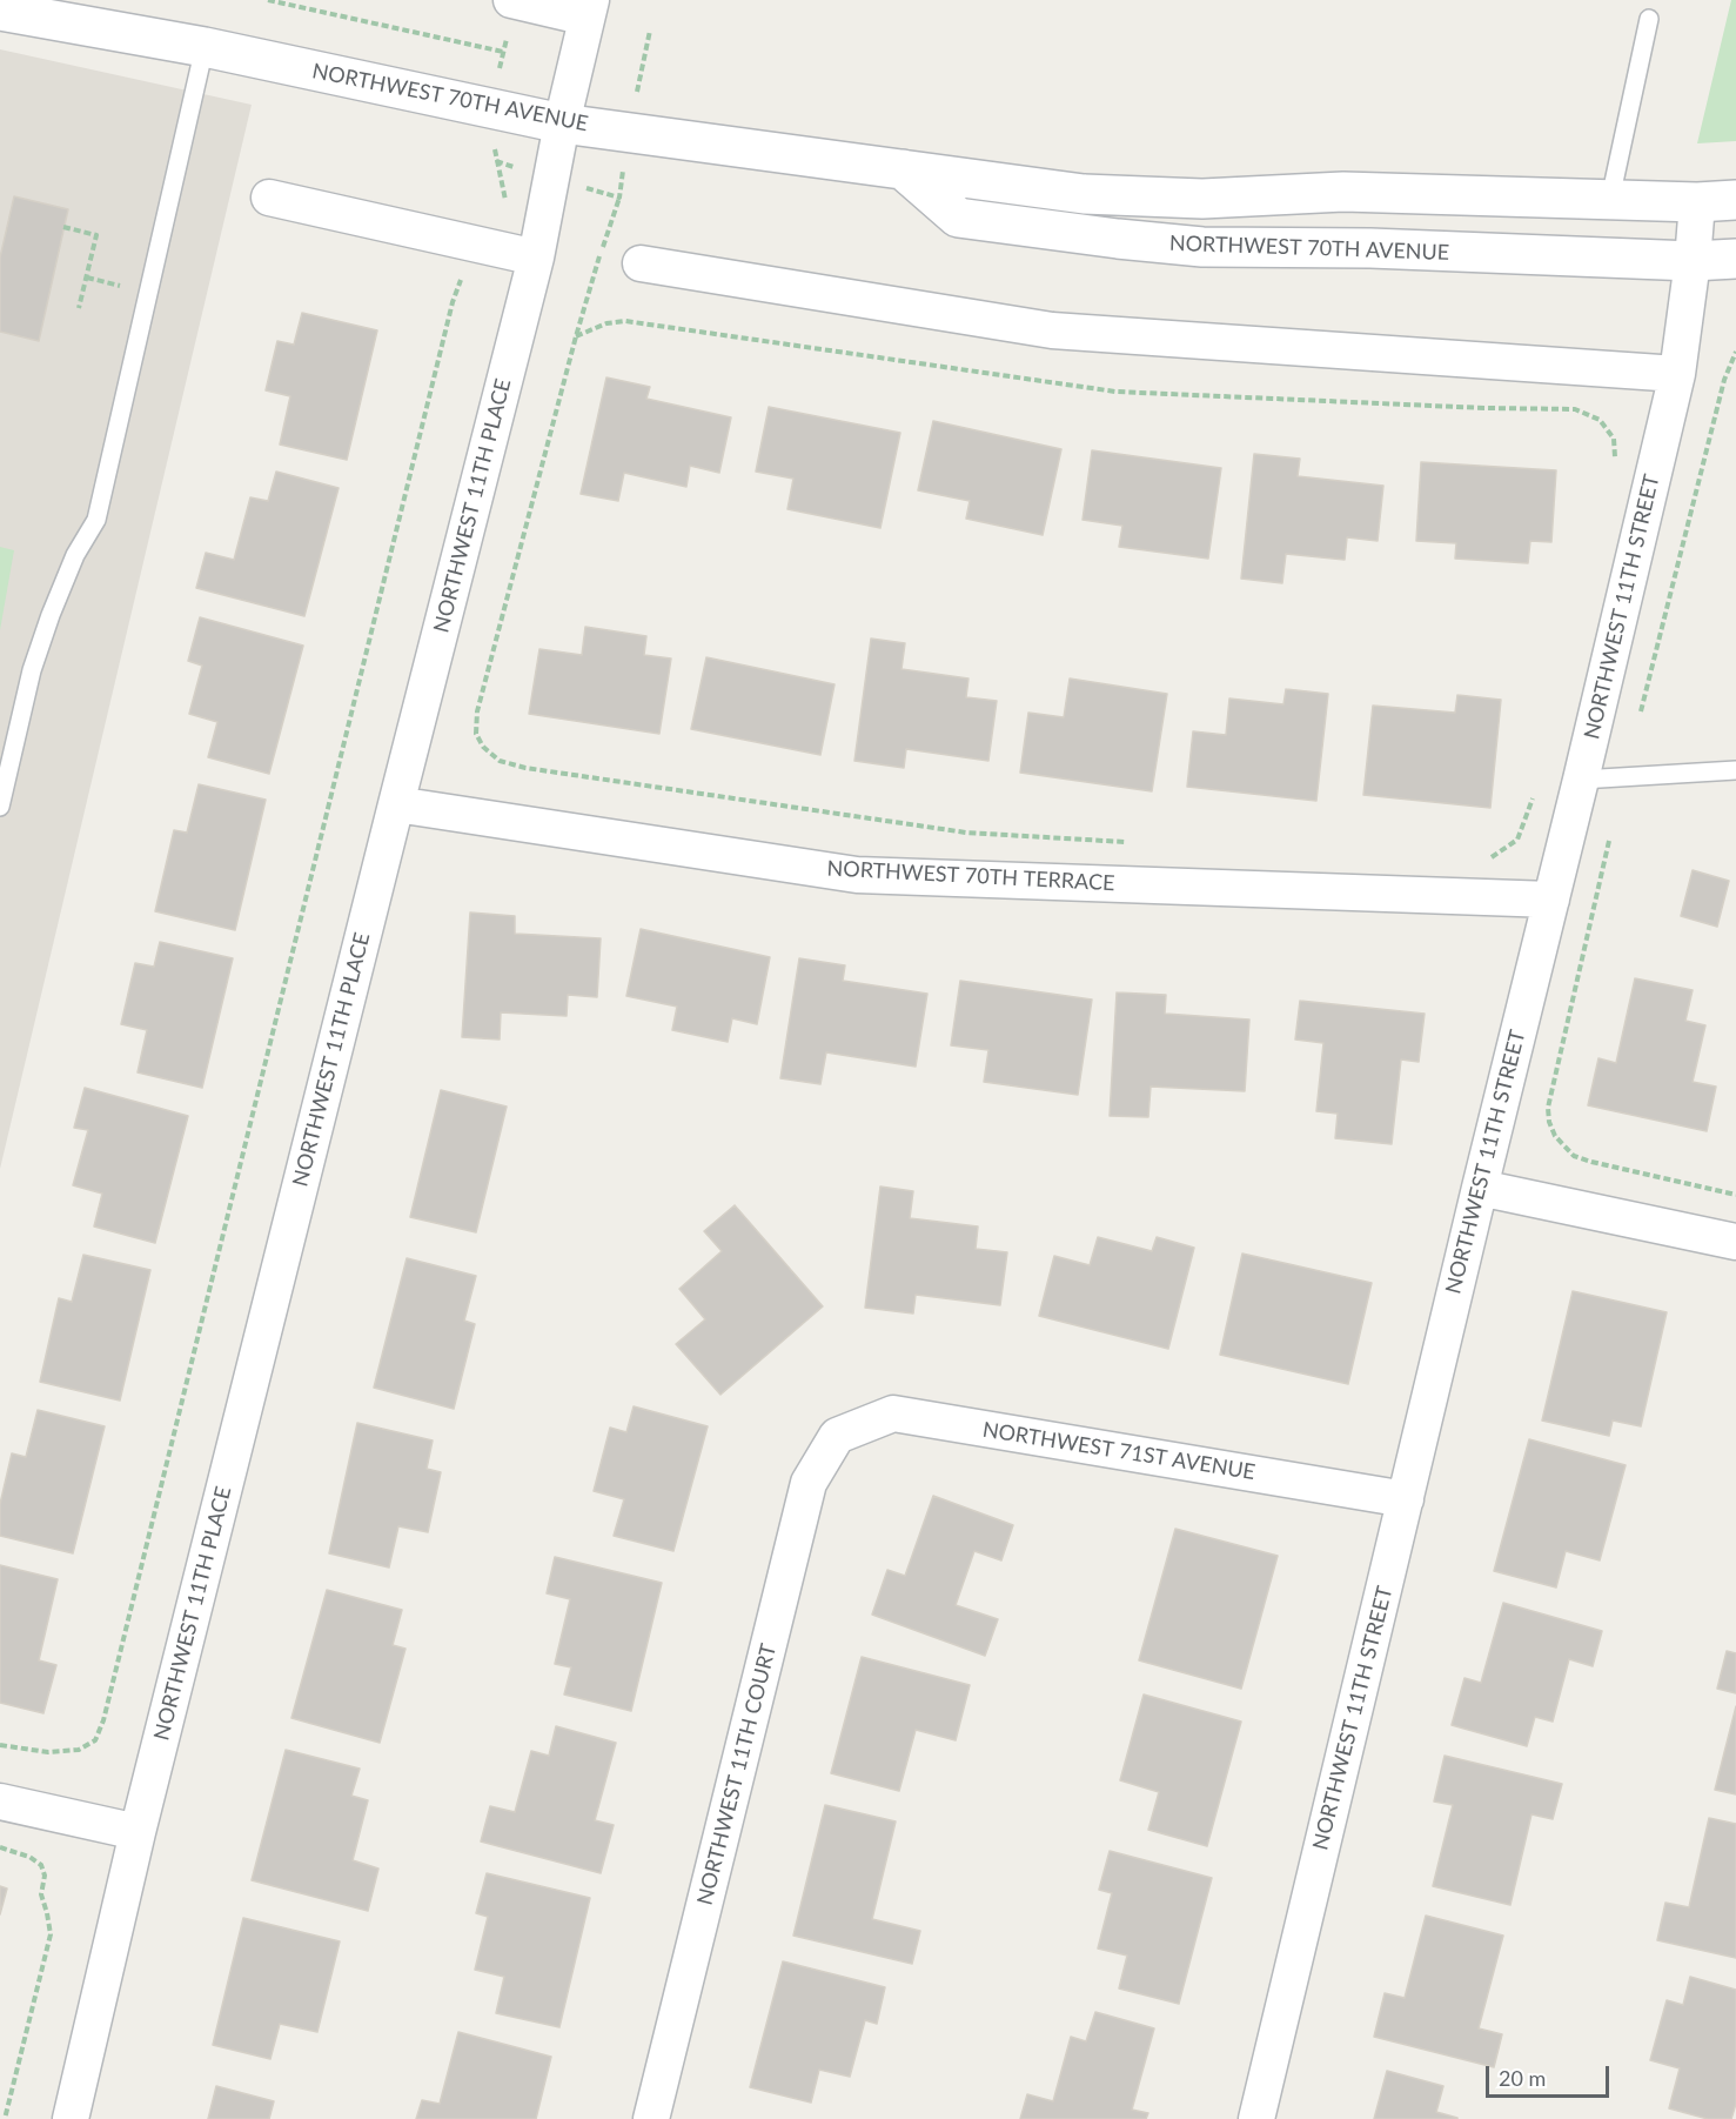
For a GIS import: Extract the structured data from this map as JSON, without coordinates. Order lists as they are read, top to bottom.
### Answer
{
  "streets": {
    "street": [
      "NORTHWEST 70TH AVENUE",
      "NORTHWEST 11TH PLACE",
      "NORTHWEST 11TH STREET",
      "NORTHWEST 70TH TERRACE",
      "NORTHWEST 71ST AVENUE",
      "NORTHWEST 11TH COURT"
    ]
  },
  "crossings": [
    ["NORTHWEST 70TH AVENUE", "NORTHWEST 11TH PLACE"],
    ["NORTHWEST 70TH AVENUE", "NORTHWEST 11TH STREET"],
    ["NORTHWEST 11TH PLACE", "NORTHWEST 70TH TERRACE"],
    ["NORTHWEST 11TH STREET", "NORTHWEST 70TH TERRACE"],
    ["NORTHWEST 11TH STREET", "NORTHWEST 71ST AVENUE"],
    ["NORTHWEST 71ST AVENUE", "NORTHWEST 11TH COURT"]
  ],
  "scale_bar": "20 m"
}
